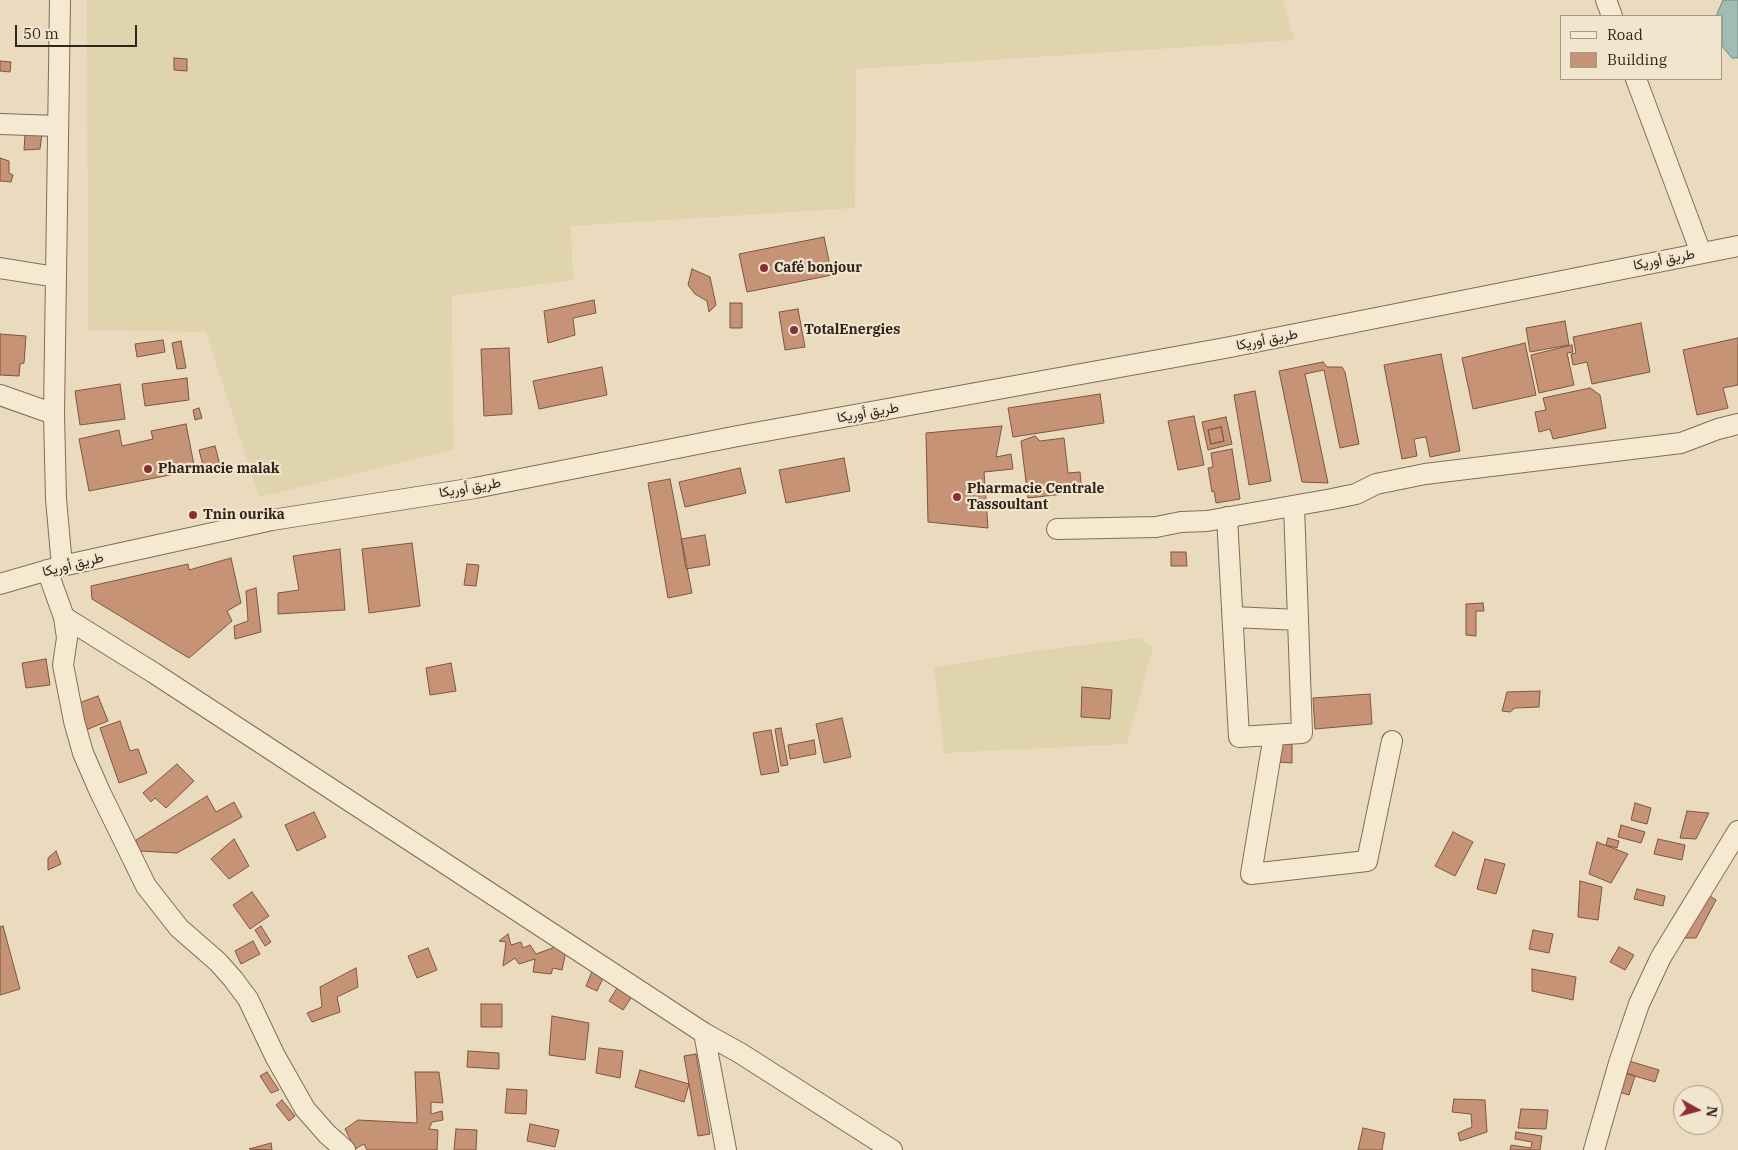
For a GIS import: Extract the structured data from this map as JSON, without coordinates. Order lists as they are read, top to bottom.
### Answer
{
  "streets": {
    "street": ["طريق أوريكا"]
  },
  "places": [
    "Café bonjour",
    "TotalEnergies",
    "Pharmacie malak",
    "Pharmacie Centrale Tassoultant",
    "Tnin ourika"
  ],
  "legend": ["Road", "Building"],
  "scale_bar": "50 m",
  "north": "right"
}
